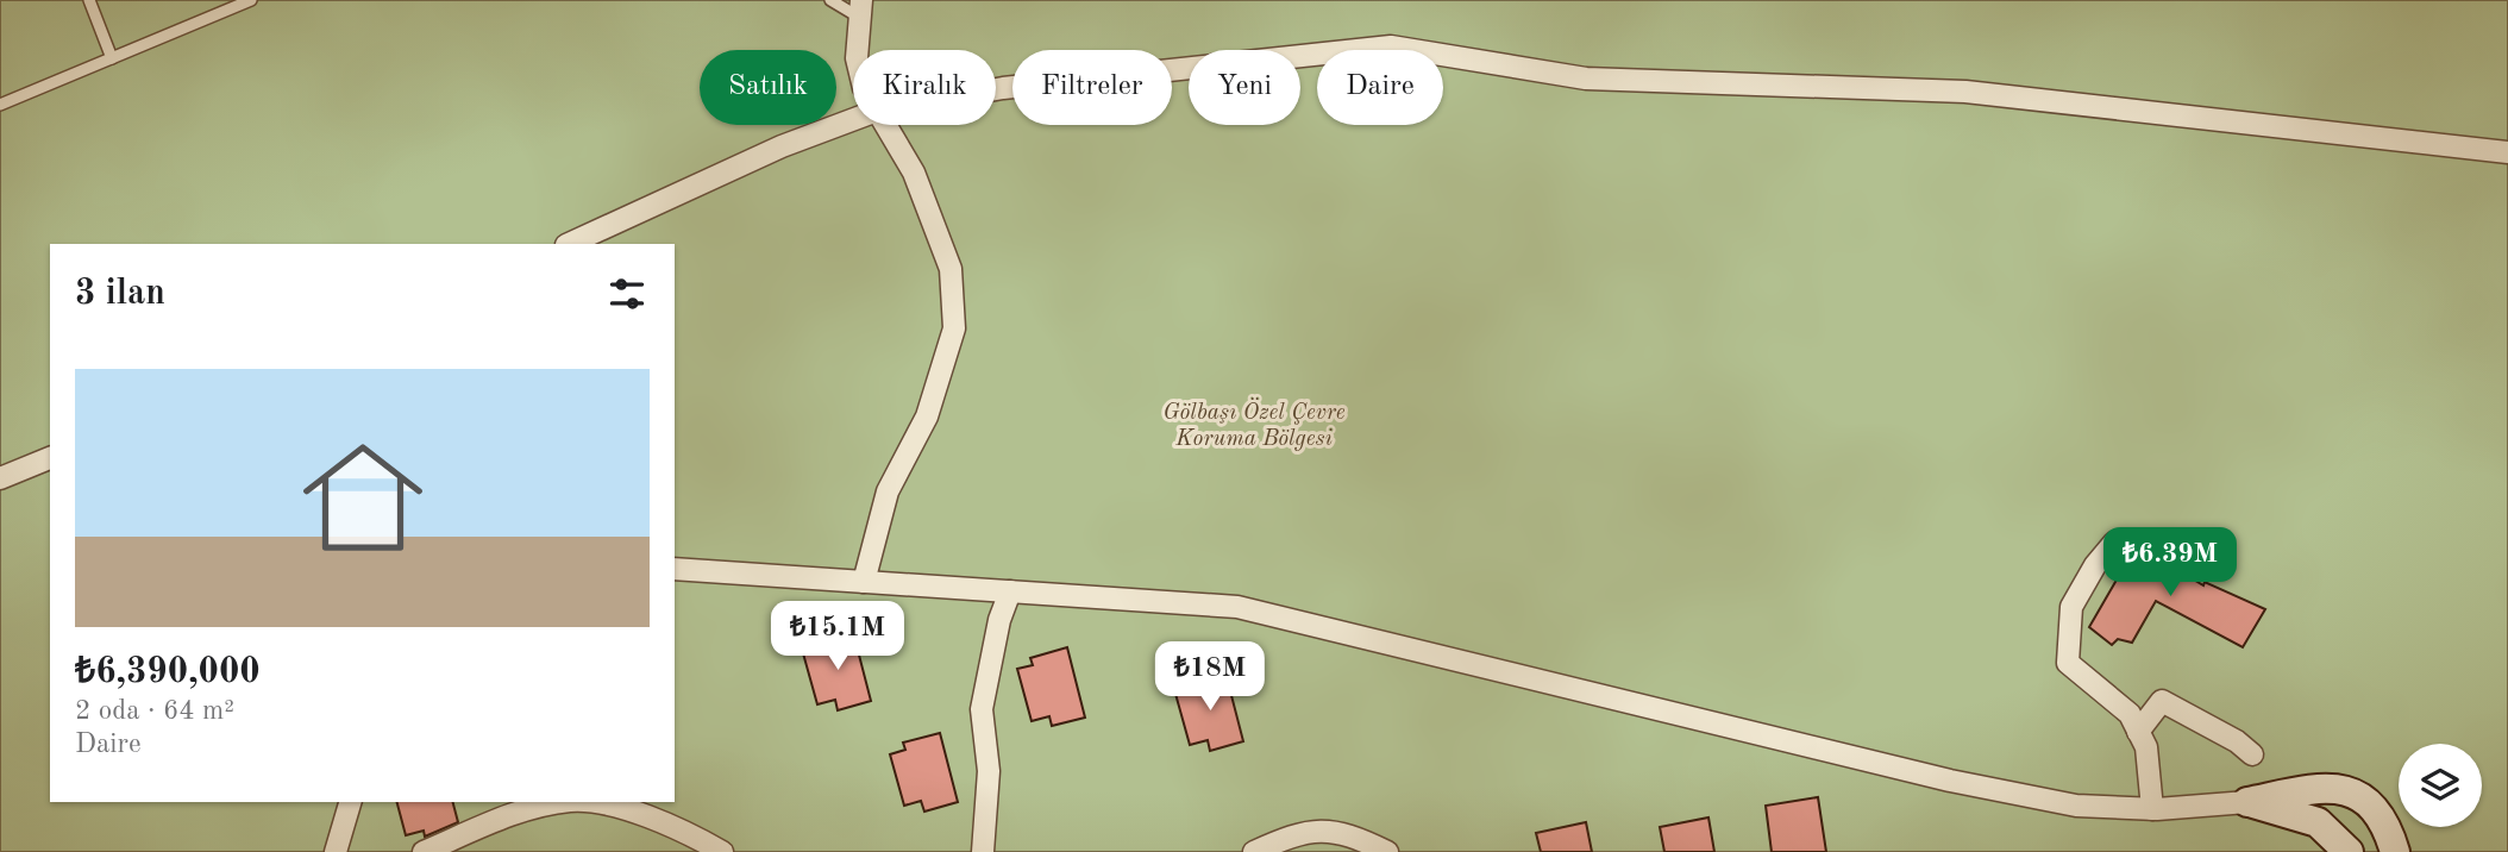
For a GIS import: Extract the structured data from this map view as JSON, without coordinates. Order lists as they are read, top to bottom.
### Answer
{
  "parks": ["Gölbaşı Özel Çevre Koruma Bölgesi"],
  "page": {
    "chip": [
      "Satılık",
      "Kiralık",
      "Filtreler",
      "Yeni",
      "Daire"
    ],
    "heading": "3 ilan",
    "list": [
      {
        "name": "₺6,390,000",
        "note": "2 oda · 64 m² · Daire"
      }
    ],
    "price": ["₺6.39M", "₺15.1M", "₺18M"]
  }
}
